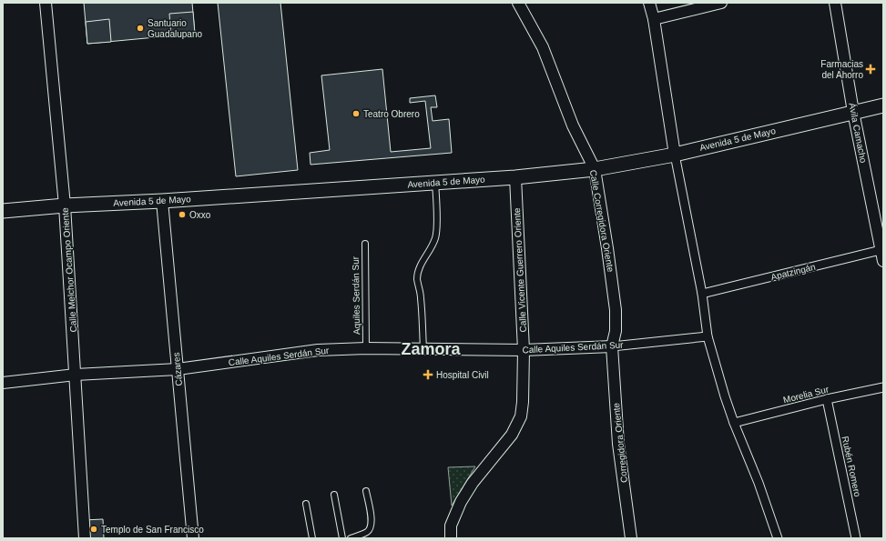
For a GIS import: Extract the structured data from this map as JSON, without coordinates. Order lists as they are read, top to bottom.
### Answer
{
  "streets": {
    "street": [
      "Ávila Camacho",
      "Avenida 5 de Mayo",
      "Calle Corregidora Oriente",
      "Calle Melchor Ocampo Oriente",
      "Calle Vicente Guerrero Oriente",
      "Apatzingán",
      "Calle Aquiles Serdán Sur",
      "Cázares",
      "Morelia Sur",
      "Corregidora Oriente",
      "Rubén Romero"
    ],
    "lane": ["Aquiles Serdán Sur"]
  },
  "crossings": [
    ["Ávila Camacho", "Avenida 5 de Mayo"],
    ["Ávila Camacho", "Apatzingán"],
    ["Avenida 5 de Mayo", "Calle Corregidora Oriente"],
    ["Avenida 5 de Mayo", "Calle Melchor Ocampo Oriente"],
    ["Avenida 5 de Mayo", "Calle Vicente Guerrero Oriente"],
    ["Avenida 5 de Mayo", "Cázares"],
    ["Calle Corregidora Oriente", "Calle Aquiles Serdán Sur"],
    ["Calle Corregidora Oriente", "Corregidora Oriente"],
    ["Calle Melchor Ocampo Oriente", "Calle Aquiles Serdán Sur"],
    ["Calle Vicente Guerrero Oriente", "Calle Aquiles Serdán Sur"],
    ["Aquiles Serdán Sur", "Calle Aquiles Serdán Sur"],
    ["Calle Aquiles Serdán Sur", "Cázares"],
    ["Calle Aquiles Serdán Sur", "Corregidora Oriente"],
    ["Morelia Sur", "Rubén Romero"]
  ],
  "districts": ["Zamora"],
  "places": {
    "other": [
      "Santuario Guadalupano",
      "Teatro Obrero",
      "Oxxo",
      "Templo de San Francisco"
    ],
    "health": ["Farmacias del Ahorro", "Hospital Civil"]
  }
}
